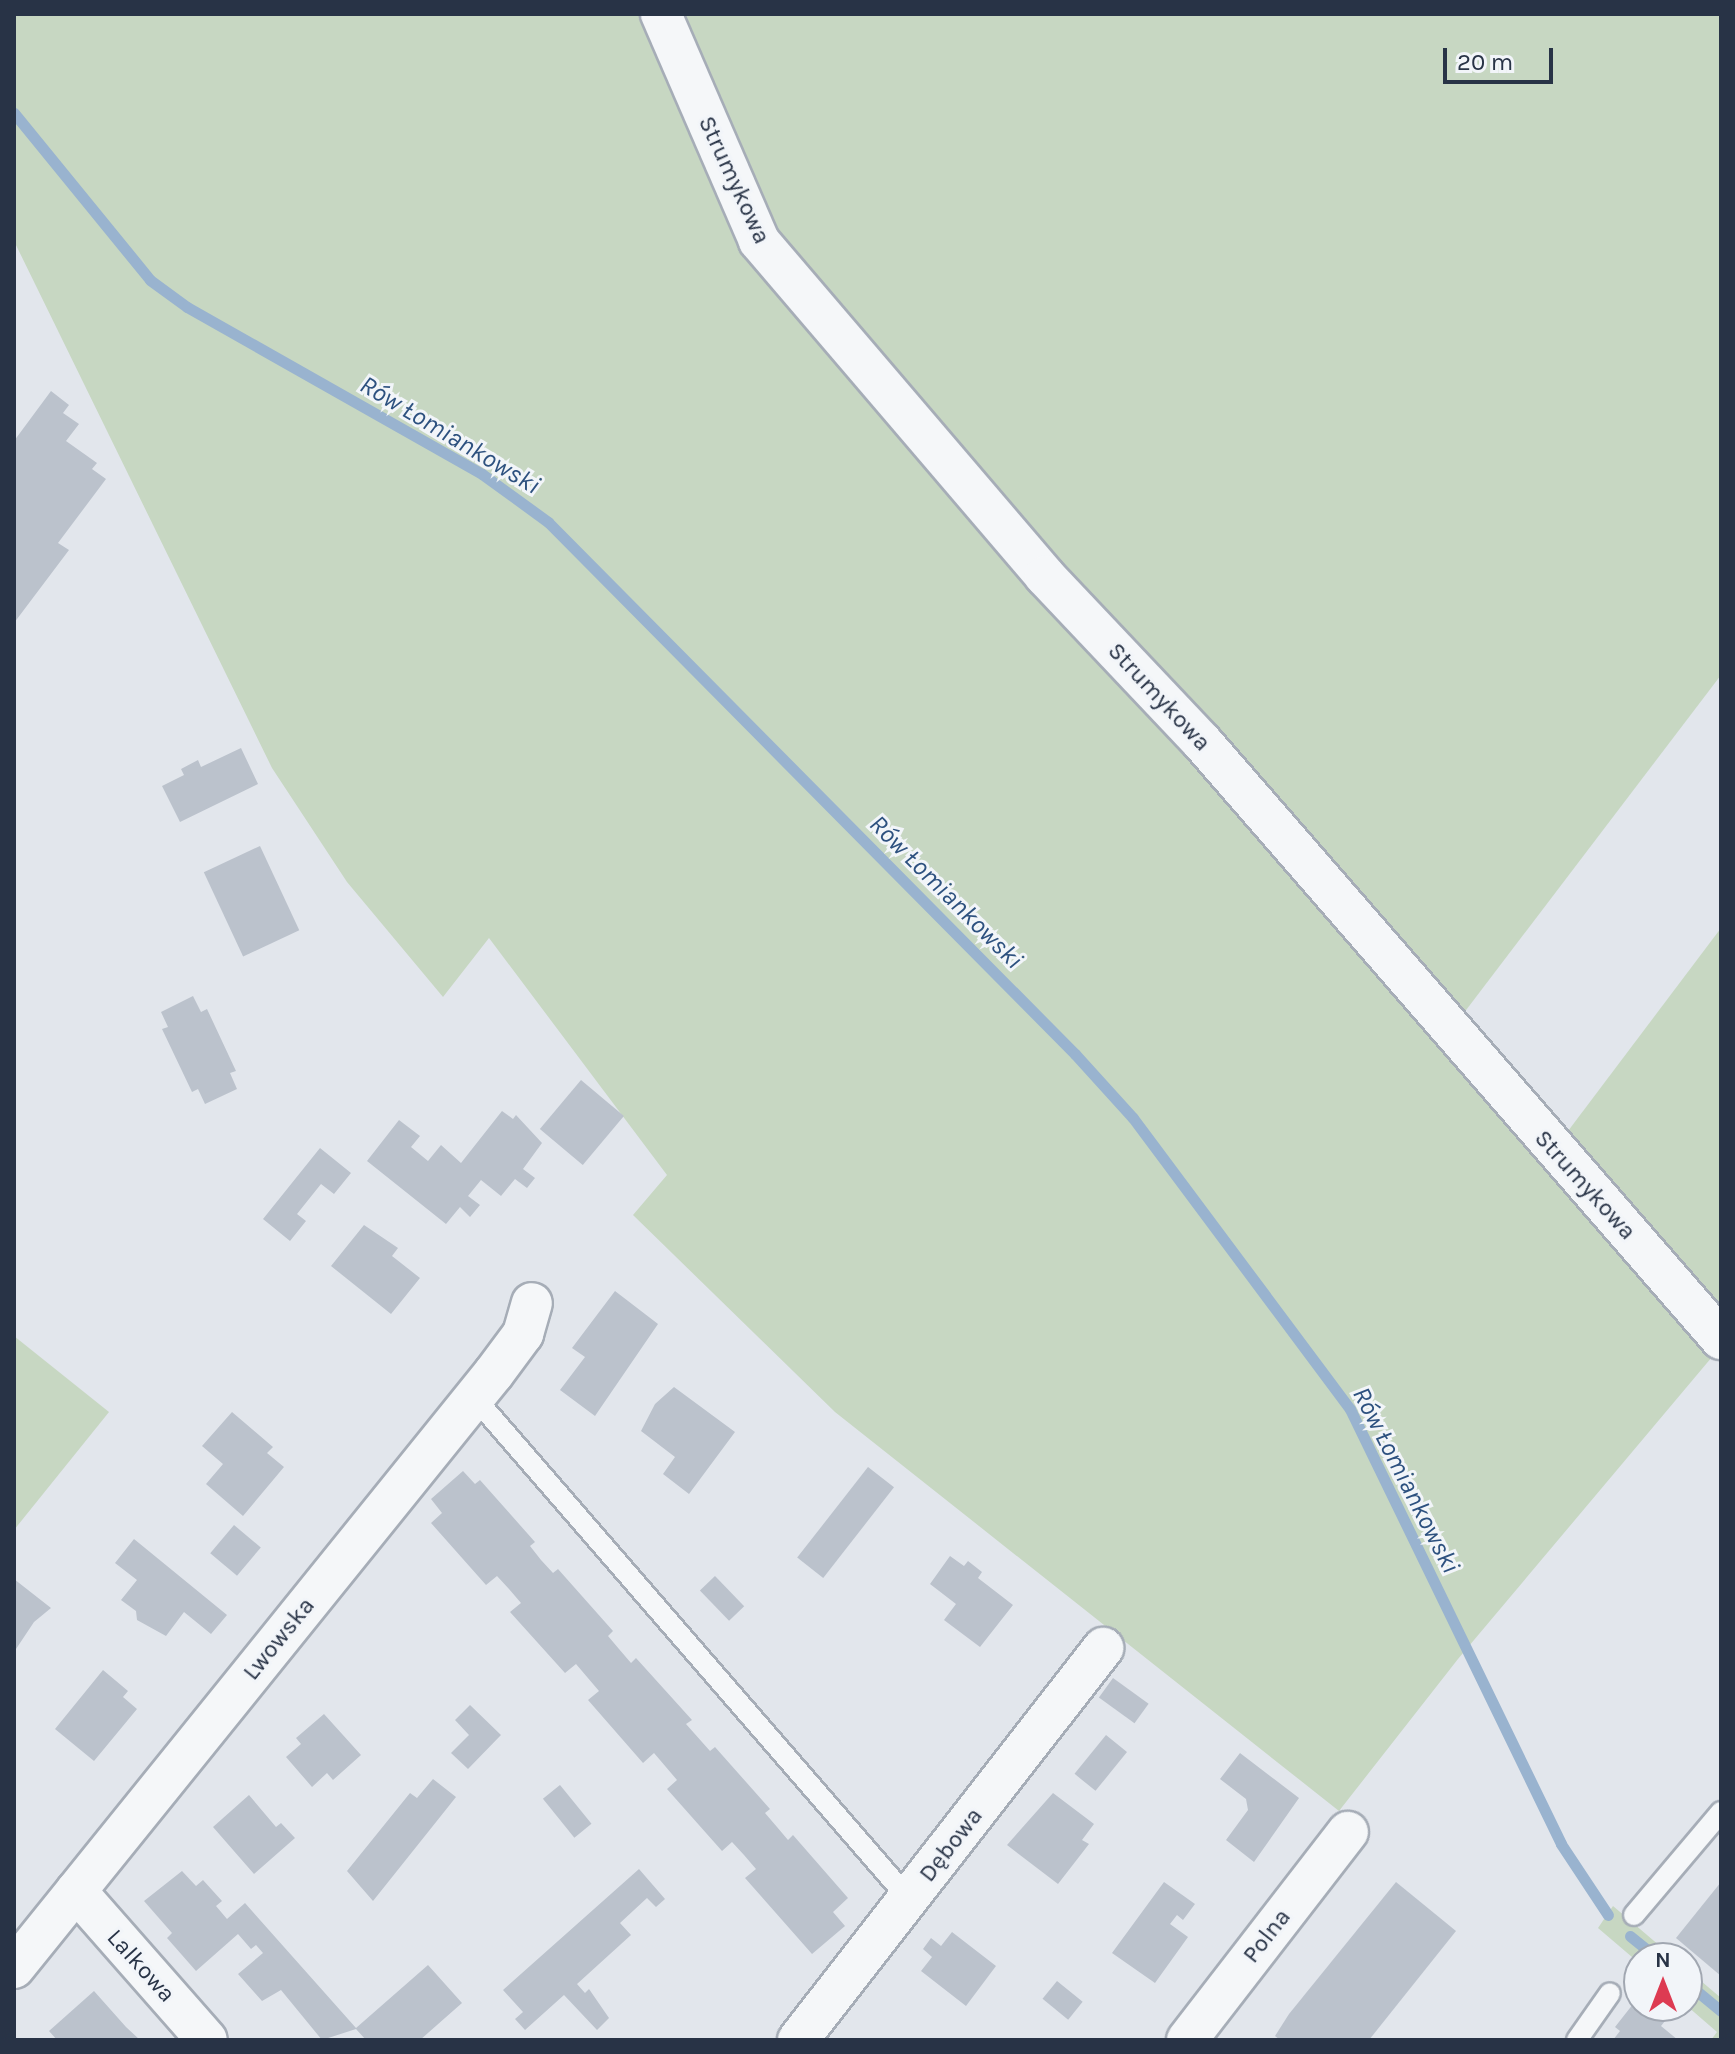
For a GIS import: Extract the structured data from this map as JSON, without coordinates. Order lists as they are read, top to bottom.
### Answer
{
  "streets": {
    "street": [
      "Strumykowa",
      "Lwowska",
      "Dębowa",
      "Polna",
      "Lalkowa"
    ]
  },
  "crossings": [
    ["Lwowska", "Lalkowa"]
  ],
  "water": ["Rów Łomiankowski"],
  "scale_bar": "20 m",
  "north": "top"
}
